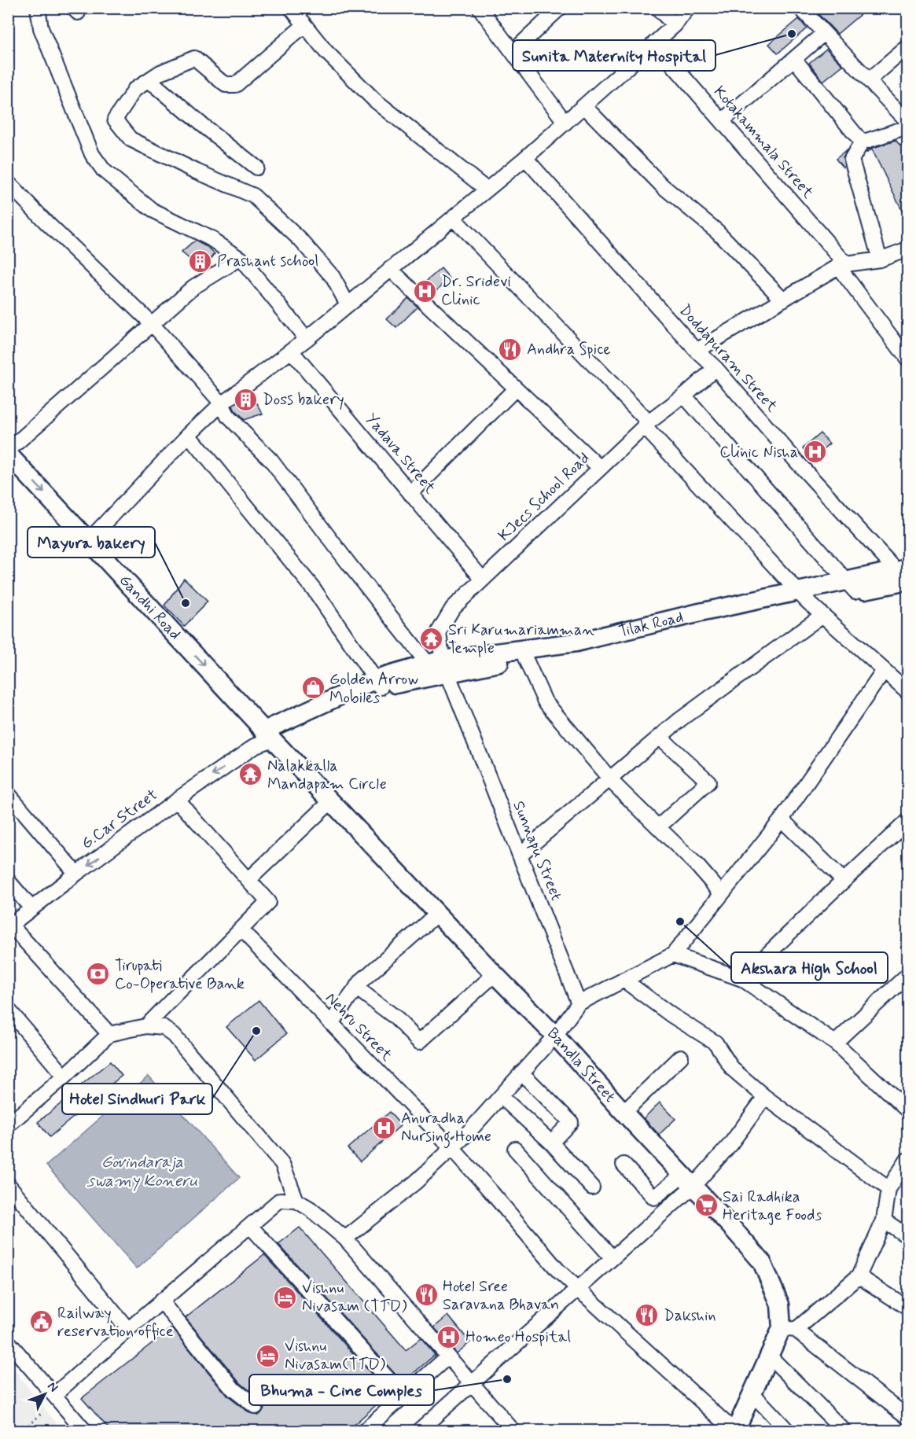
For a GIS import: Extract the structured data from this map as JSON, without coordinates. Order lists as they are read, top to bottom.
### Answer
{
  "streets": {
    "main road": ["Gandhi Road", "Tilak Road", "Bandla Street"],
    "street": [
      "Kotakammala Street",
      "Doddapuram Street",
      "Yadava Street",
      "KJecs School Road",
      "G.Car Street",
      "Sunnapu Street",
      "Nehru Street"
    ]
  },
  "crossings": [
    ["Doddapuram Street", "KJecs School Road"],
    ["Doddapuram Street", "Tilak Road"],
    ["Yadava Street", "KJecs School Road"],
    ["KJecs School Road", "Tilak Road"],
    ["KJecs School Road", "Sunnapu Street"],
    ["Gandhi Road", "Tilak Road"],
    ["Gandhi Road", "G.Car Street"],
    ["Gandhi Road", "Bandla Street"],
    ["Tilak Road", "G.Car Street"],
    ["Tilak Road", "Sunnapu Street"],
    ["Tilak Road", "Bandla Street"],
    ["G.Car Street", "Bandla Street"],
    ["Nehru Street", "Bandla Street"]
  ],
  "one_way": ["Gandhi Road"],
  "water": ["Govindaraja swamy Koneru"],
  "places": {
    "other": [
      "Sunita Maternity Hospital",
      "Mayura bakery",
      "Akshara High School",
      "Hotel Sindhuri Park",
      "Bhuma - Cine Comples"
    ],
    "building": ["Prashant school", "Doss bakery"],
    "hospital": [
      "Dr. Sridevi Clinic",
      "Clinic Nisha",
      "Anuradha Nursing Home",
      "Homeo Hospital"
    ],
    "restaurant": ["Andhra Spice", "Hotel Sree Saravana Bhavan", "Dakshin"],
    "temple": ["Sri Karumariamman Temple", "Nalakkalla Mandapam Circle"],
    "shop": ["Golden Arrow Mobiles"],
    "bank": ["Tirupati Co-Operative Bank"],
    "supermarket": ["Sai Radhika Heritage Foods"],
    "hotel": ["Vishnu Nivasam (TTD)", "Vishnu Nivasam(TTD)"],
    "public building": ["Railway reservation office"]
  },
  "north": "top right"
}
